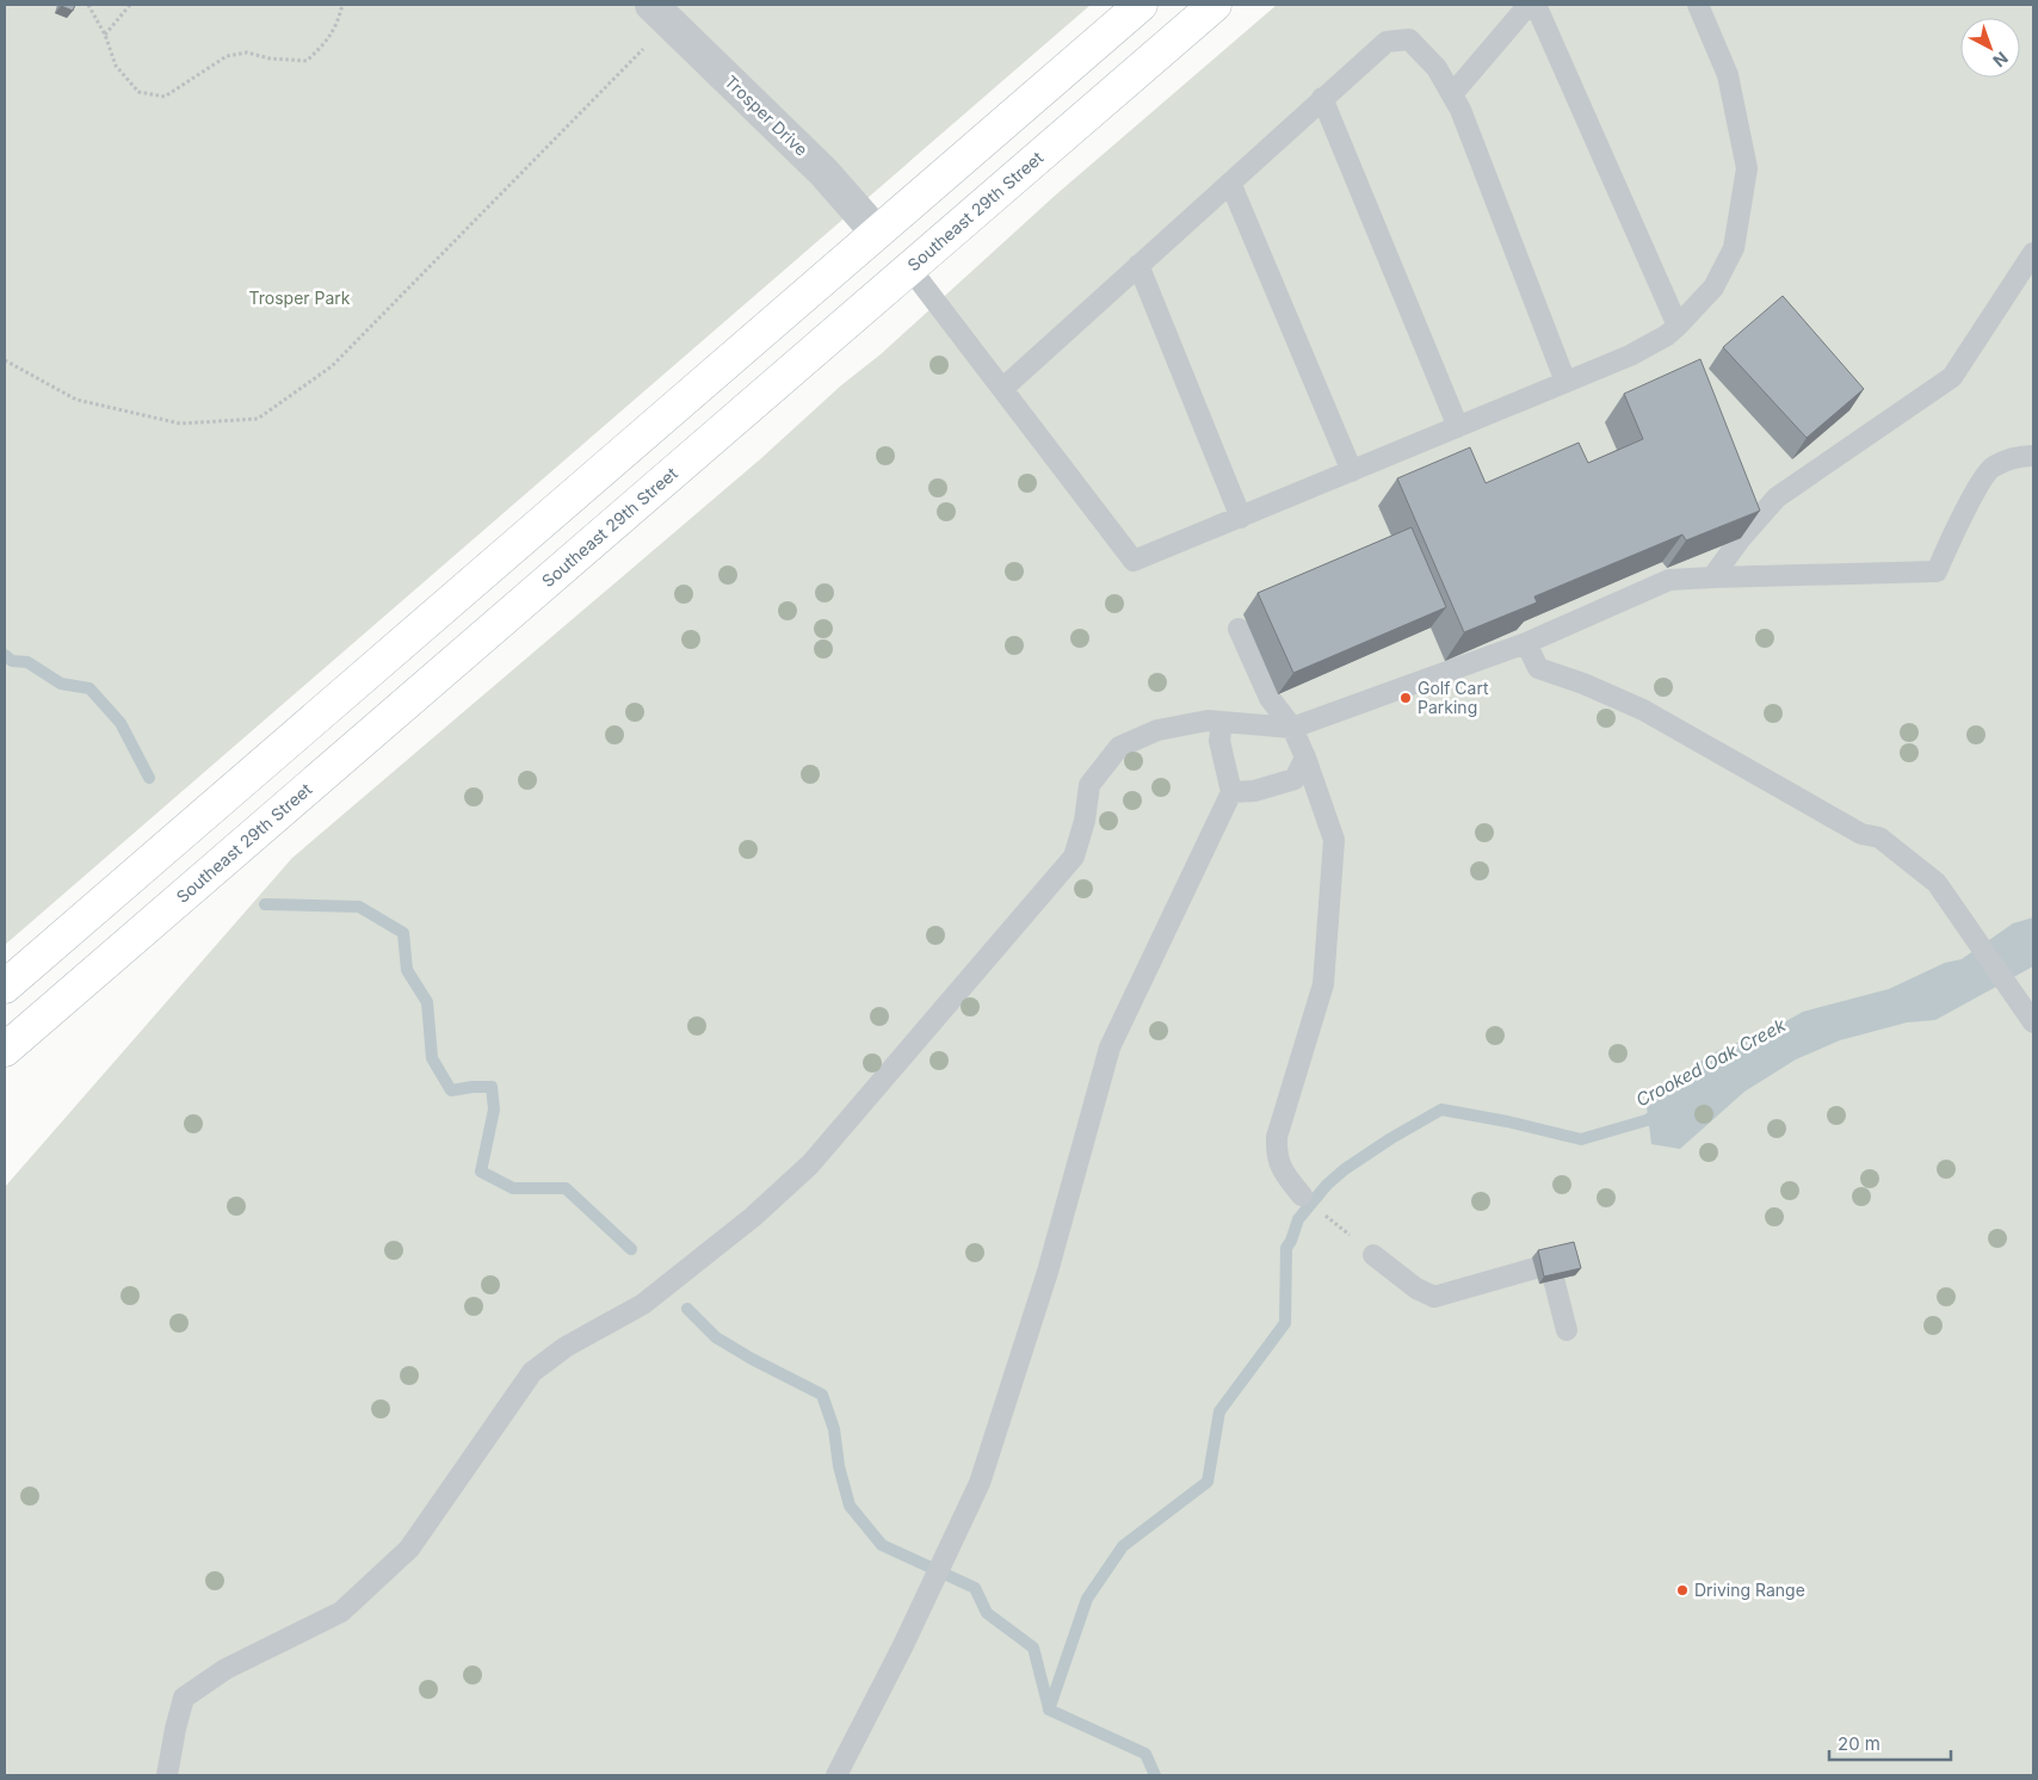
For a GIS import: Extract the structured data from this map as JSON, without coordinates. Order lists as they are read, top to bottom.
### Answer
{
  "streets": {
    "main road": ["Southeast 29th Street"],
    "street": ["Trosper Drive"]
  },
  "water": ["Crooked Oak Creek"],
  "parks": ["Trosper Park"],
  "places": ["Golf Cart Parking", "Driving Range"],
  "scale_bar": "20 m",
  "north": "bottom right"
}
